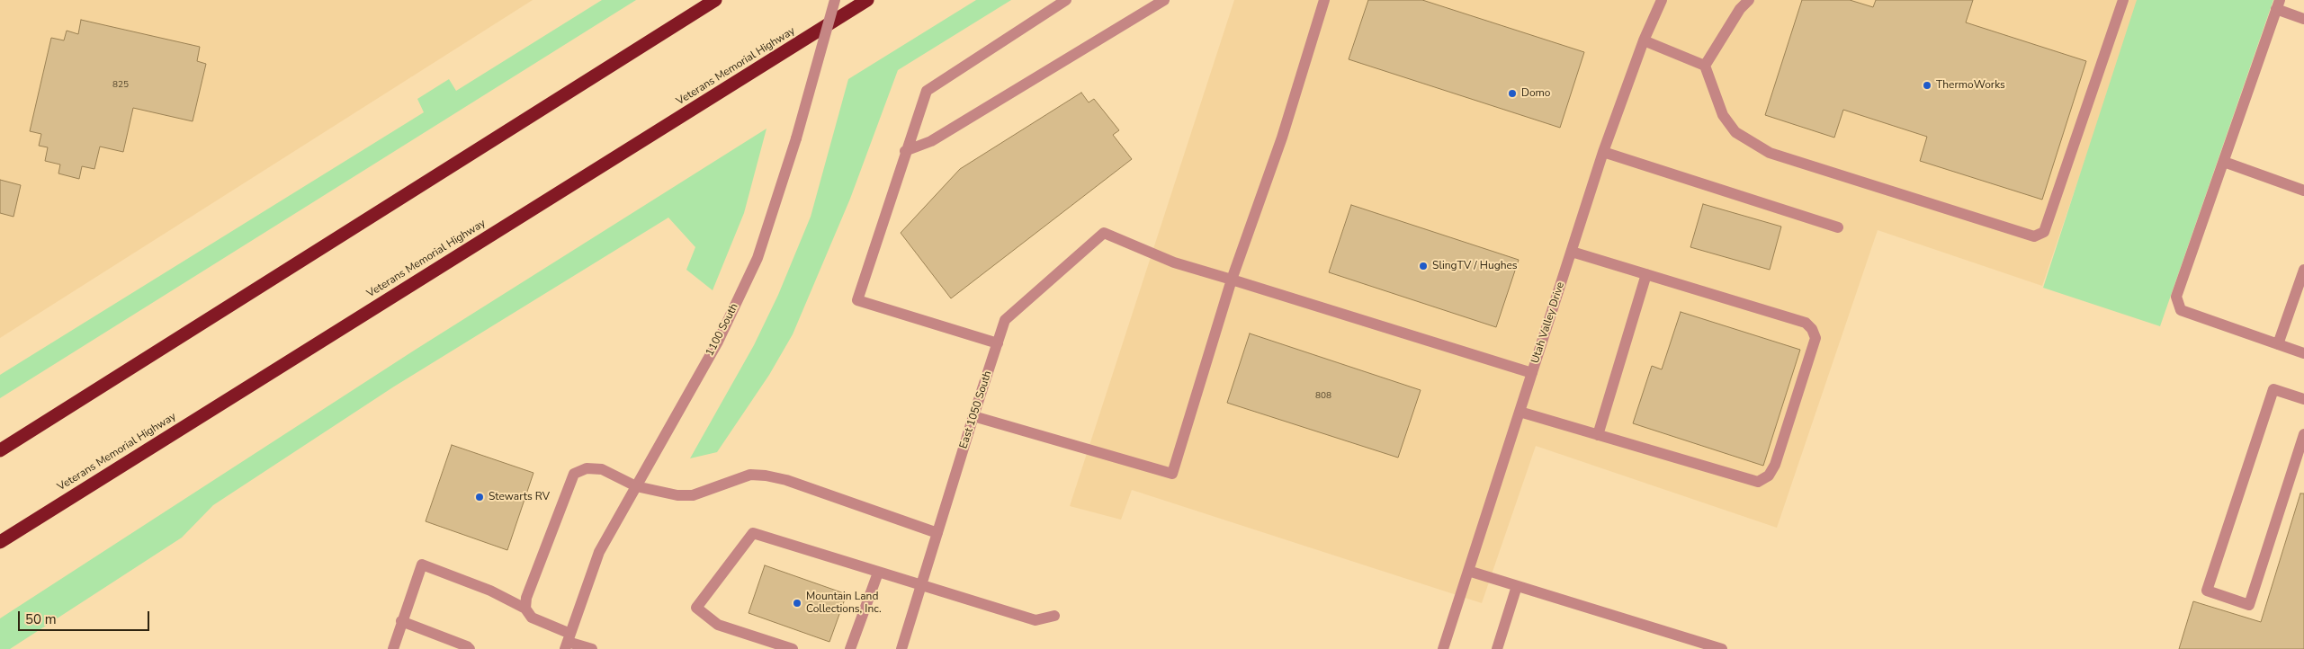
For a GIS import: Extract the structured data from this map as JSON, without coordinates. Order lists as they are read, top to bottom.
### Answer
{
  "streets": {
    "highway": ["Veterans Memorial Highway"],
    "street": ["Utah Valley Drive", "1100 South", "East 1050 South"]
  },
  "places": [
    "ThermoWorks",
    "Domo",
    "SlingTV / Hughes",
    "Stewarts RV",
    "Mountain Land Collections, Inc."
  ],
  "house_numbers": ["825", "808"],
  "scale_bar": "50 m"
}
